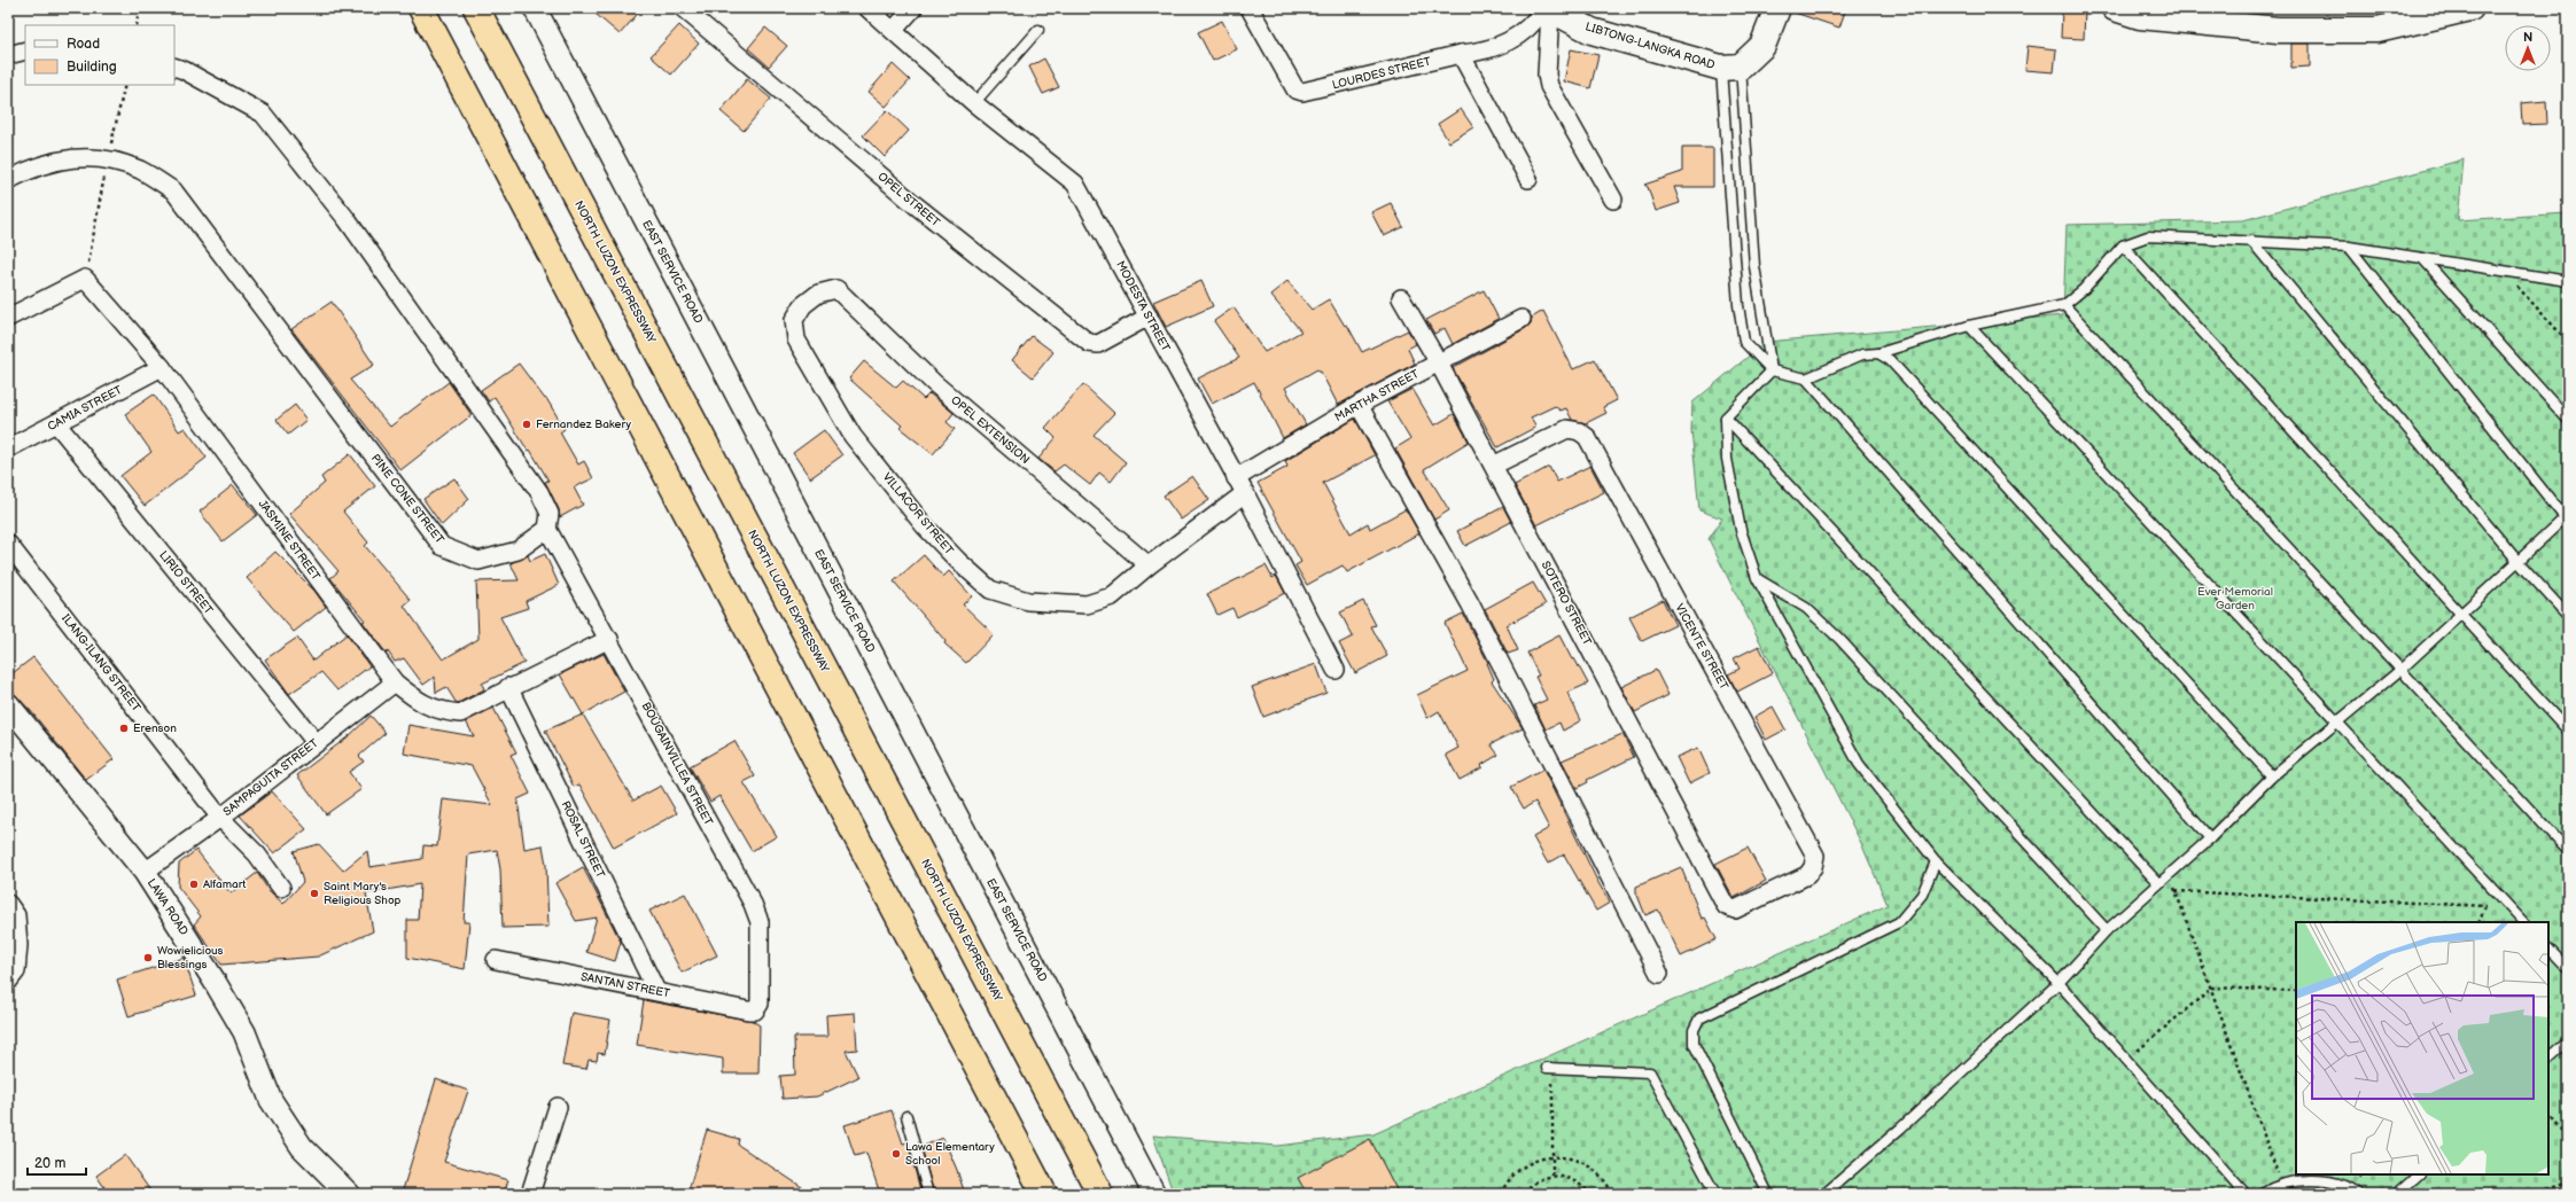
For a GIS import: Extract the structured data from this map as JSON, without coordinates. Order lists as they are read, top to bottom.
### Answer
{
  "streets": {
    "highway": ["NORTH LUZON EXPRESSWAY"],
    "main road": ["LIBTONG-LANGKA ROAD"],
    "street": [
      "LOURDES STREET",
      "OPEL STREET",
      "EAST SERVICE ROAD",
      "MODESTA STREET",
      "MARTHA STREET",
      "CAMIA STREET",
      "OPEL EXTENSION",
      "PINE CONE STREET",
      "VILLACOR STREET",
      "JASMINE STREET",
      "LIRIO STREET",
      "SOTERO STREET",
      "VICENTE STREET",
      "ILANG-ILANG STREET",
      "BOUGAINVILLEA STREET",
      "SAMPAGUITA STREET",
      "ROSAL STREET",
      "LAWA ROAD",
      "SANTAN STREET"
    ]
  },
  "crossings": [
    ["LIBTONG-LANGKA ROAD", "LOURDES STREET"],
    ["OPEL STREET", "MODESTA STREET"],
    ["MODESTA STREET", "MARTHA STREET"],
    ["MODESTA STREET", "VILLACOR STREET"],
    ["MARTHA STREET", "SOTERO STREET"],
    ["CAMIA STREET", "JASMINE STREET"],
    ["CAMIA STREET", "LIRIO STREET"],
    ["OPEL EXTENSION", "VILLACOR STREET"],
    ["PINE CONE STREET", "BOUGAINVILLEA STREET"],
    ["JASMINE STREET", "BOUGAINVILLEA STREET"],
    ["JASMINE STREET", "SAMPAGUITA STREET"],
    ["JASMINE STREET", "ROSAL STREET"],
    ["LIRIO STREET", "SAMPAGUITA STREET"],
    ["SOTERO STREET", "VICENTE STREET"],
    ["ILANG-ILANG STREET", "SAMPAGUITA STREET"],
    ["BOUGAINVILLEA STREET", "SANTAN STREET"],
    ["SAMPAGUITA STREET", "LAWA ROAD"],
    ["ROSAL STREET", "SANTAN STREET"]
  ],
  "parks": ["Ever Memorial Garden"],
  "places": [
    "Fernandez Bakery",
    "Erenson",
    "Alfamart",
    "Saint Mary's Religious Shop",
    "Wowielicious Blessings",
    "Lawa Elementary School"
  ],
  "legend": ["Road", "Building"],
  "scale_bar": "20 m",
  "north": "top"
}
